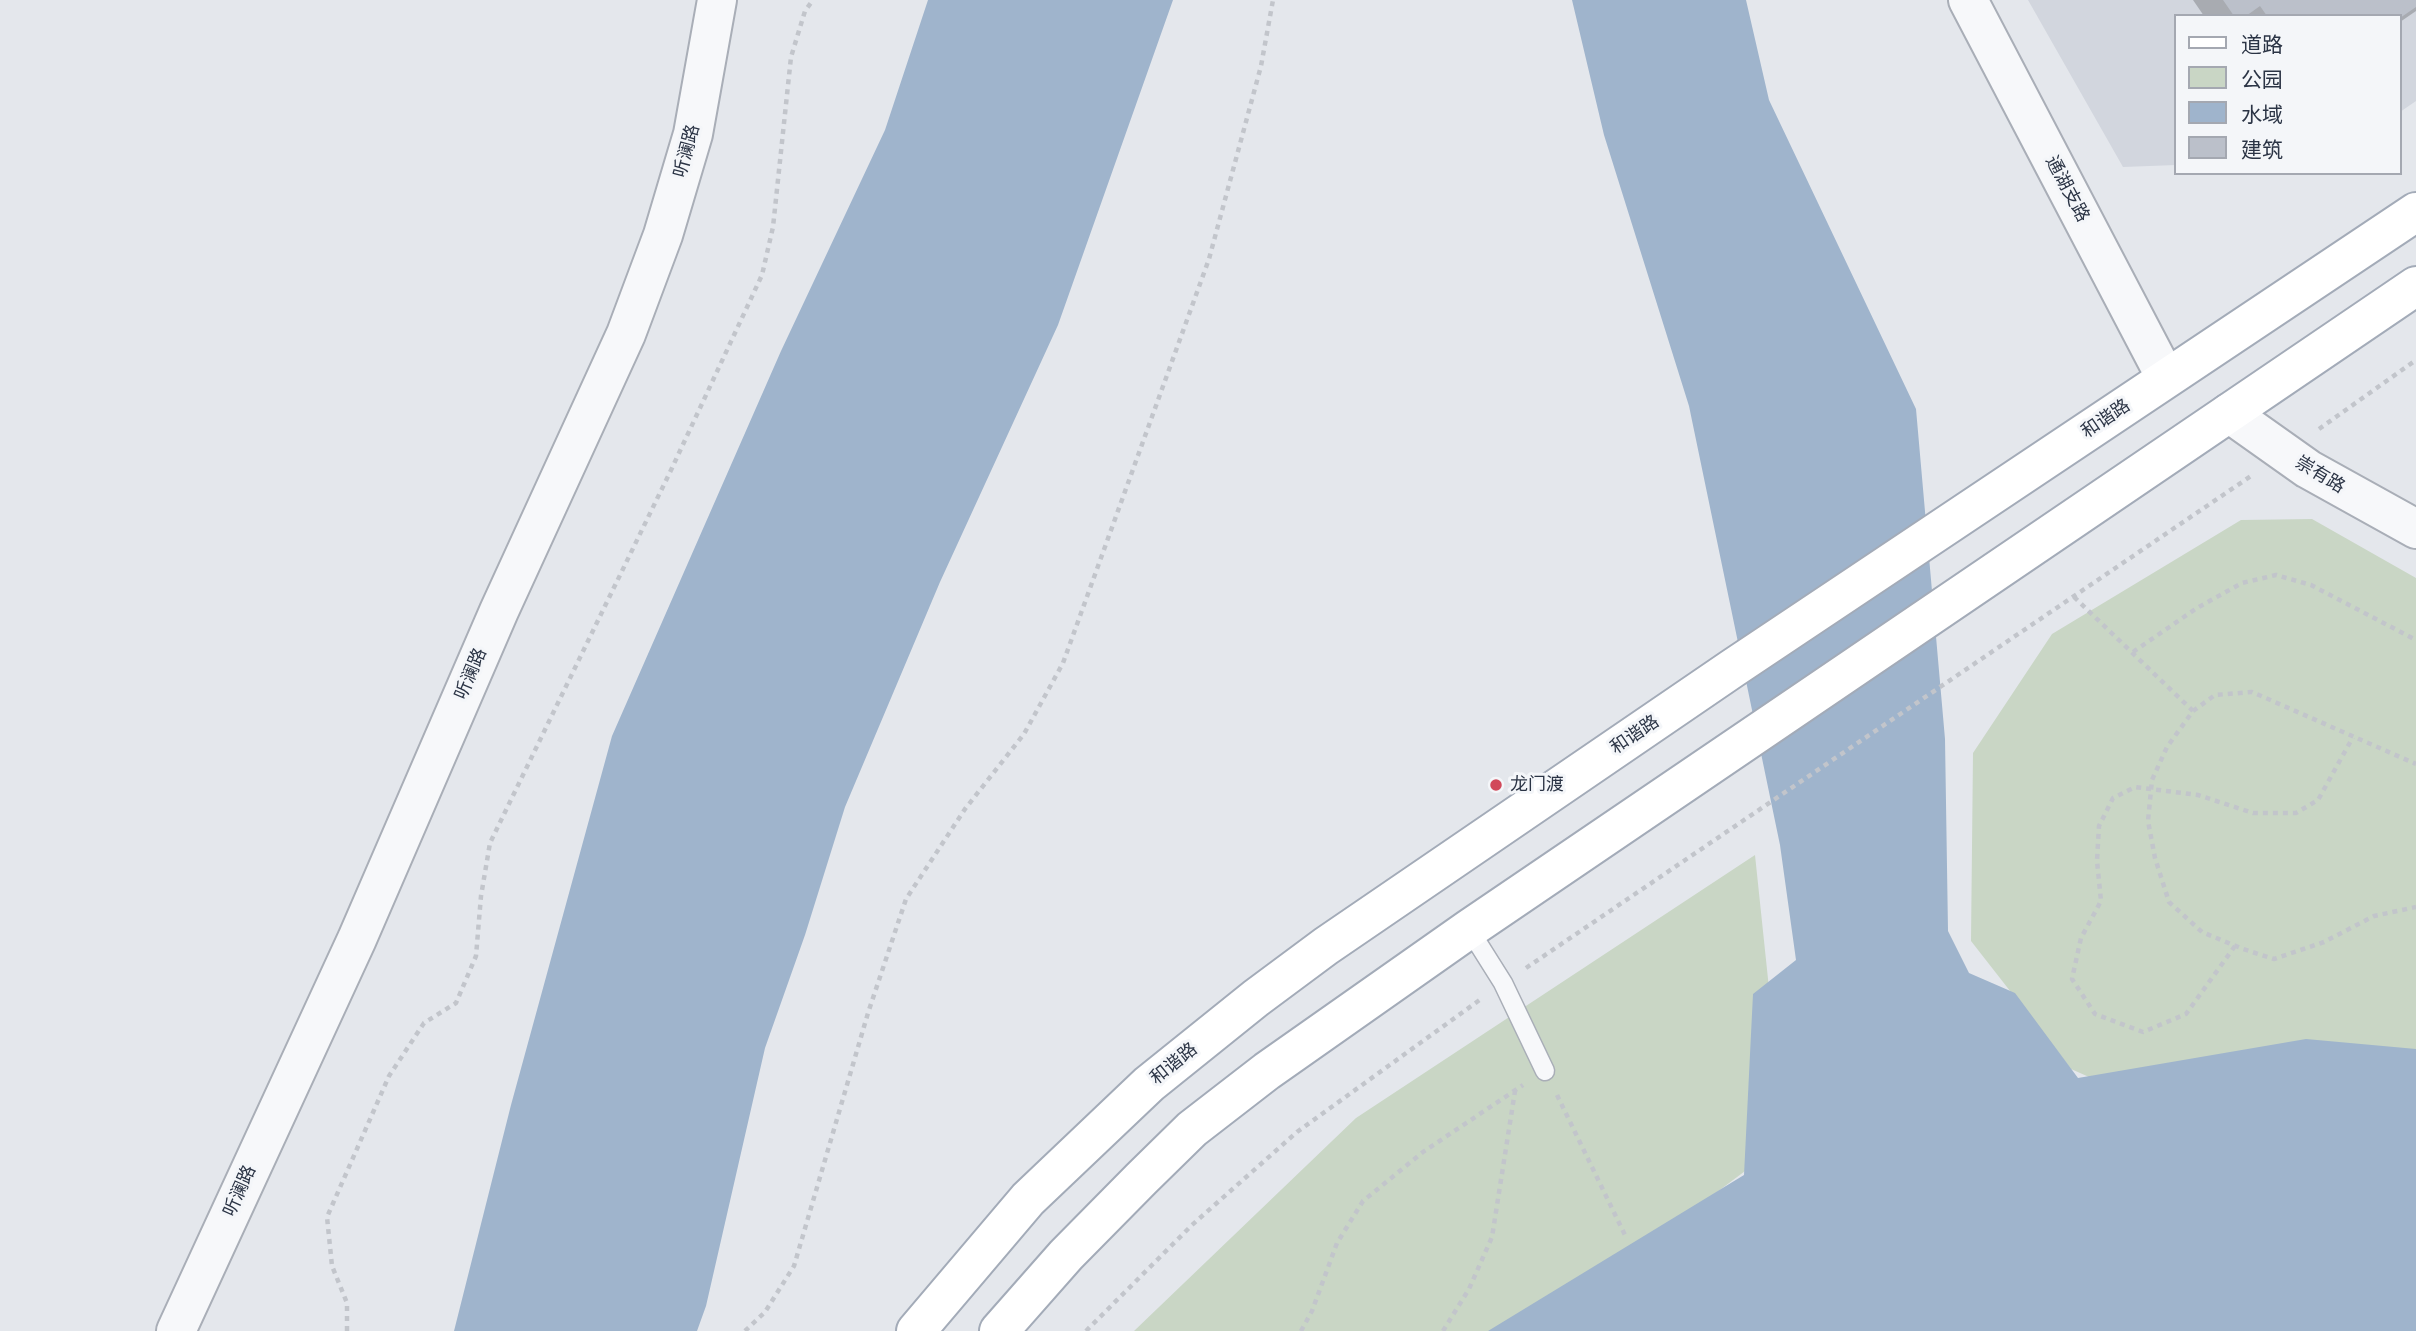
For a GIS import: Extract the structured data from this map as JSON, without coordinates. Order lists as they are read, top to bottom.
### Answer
{
  "streets": {
    "main road": ["和谐路"],
    "street": ["听澜路", "通湖支路", "崇有路"]
  },
  "crossings": [
    ["通湖支路", "和谐路"]
  ],
  "places": ["龙门渡"],
  "legend": [
    "道路",
    "公园",
    "水域",
    "建筑"
  ]
}
